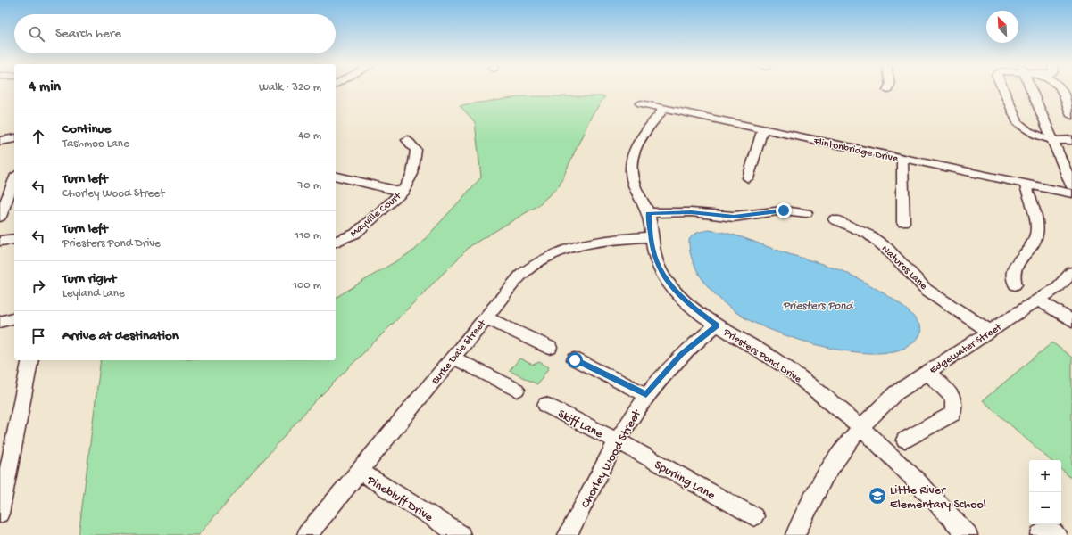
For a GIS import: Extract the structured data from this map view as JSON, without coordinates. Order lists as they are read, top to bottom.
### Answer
{
  "streets": {
    "street": [
      "Flintonbridge Drive",
      "Mayville Court",
      "Natures Lane",
      "Edgewater Street",
      "Burke Dale Street",
      "Priesters Pond Drive",
      "Skiff Lane",
      "Chorley Wood Street",
      "Spurling Lane",
      "Pinebluff Drive"
    ]
  },
  "crossings": [
    ["Flintonbridge Drive", "Priesters Pond Drive"],
    ["Natures Lane", "Edgewater Street"],
    ["Edgewater Street", "Priesters Pond Drive"],
    ["Burke Dale Street", "Priesters Pond Drive"],
    ["Burke Dale Street", "Pinebluff Drive"],
    ["Priesters Pond Drive", "Chorley Wood Street"],
    ["Skiff Lane", "Chorley Wood Street"],
    ["Skiff Lane", "Spurling Lane"],
    ["Chorley Wood Street", "Spurling Lane"]
  ],
  "water": ["Priesters Pond"],
  "places": {
    "school or university": ["Little River Elementary School"]
  },
  "north": "top left",
  "page": {
    "search": "Search here",
    "heading": ["4 min", "Walk · 320 m"],
    "list": [
      ["Continue", "Tashmoo Lane", "40 m"],
      ["Turn left", "Chorley Wood Street", "70 m"],
      ["Turn left", "Priesters Pond Drive", "110 m"],
      ["Turn right", "Leyland Lane", "100 m"],
      "Arrive at destination"
    ],
    "map_buttons": ["+", "−"]
  }
}
